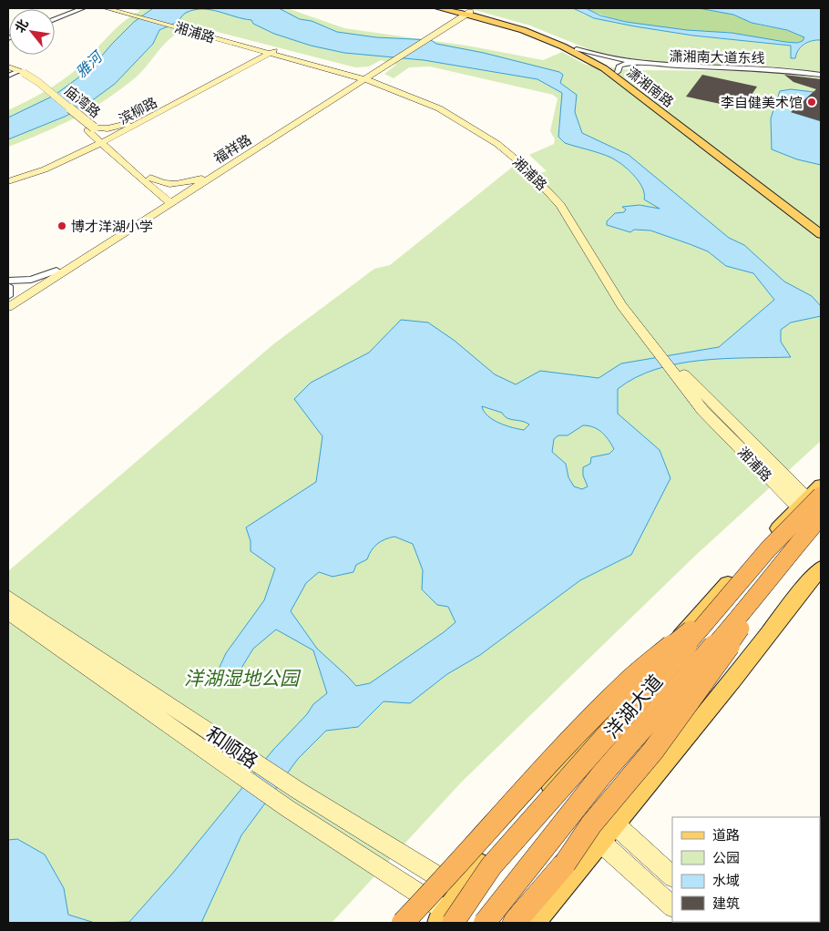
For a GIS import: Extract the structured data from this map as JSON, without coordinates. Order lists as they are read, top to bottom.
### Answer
{
  "streets": {
    "highway": ["洋湖大道"],
    "main road": [
      "湘浦路",
      "潇湘南路",
      "庙湾路",
      "滨柳路",
      "福祥路",
      "和顺路"
    ],
    "street": ["潇湘南大道东线"]
  },
  "crossings": [
    ["湘浦路", "滨柳路"],
    ["湘浦路", "福祥路"],
    ["湘浦路", "洋湖大道"],
    ["潇湘南大道东线", "潇湘南路"],
    ["潇湘南路", "福祥路"],
    ["庙湾路", "滨柳路"],
    ["庙湾路", "福祥路"],
    ["洋湖大道", "和顺路"]
  ],
  "water": ["雅河"],
  "parks": ["洋湖湿地公园"],
  "places": ["李自健美术馆", "博才洋湖小学"],
  "legend": [
    "道路",
    "公园",
    "水域",
    "建筑"
  ],
  "north": "top left"
}
